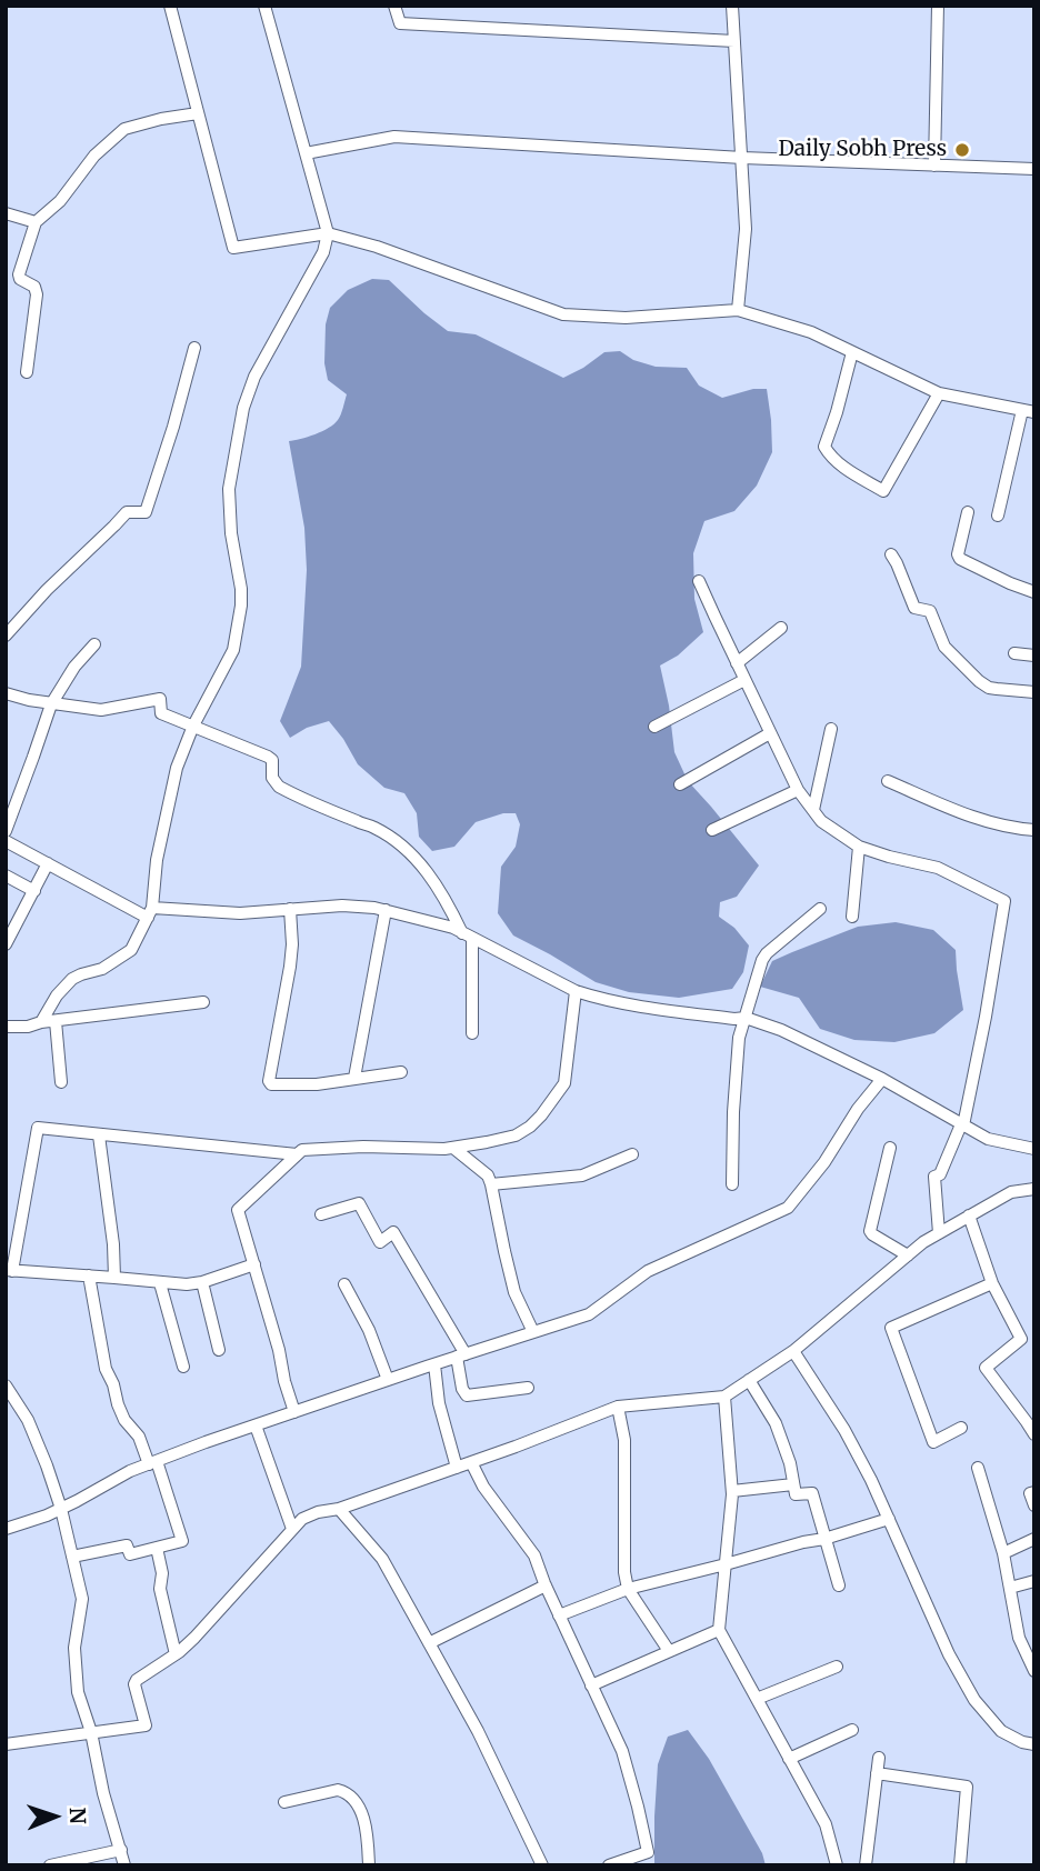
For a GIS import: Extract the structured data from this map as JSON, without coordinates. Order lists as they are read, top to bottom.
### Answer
{
  "places": ["Daily Sobh Press"],
  "north": "right"
}
